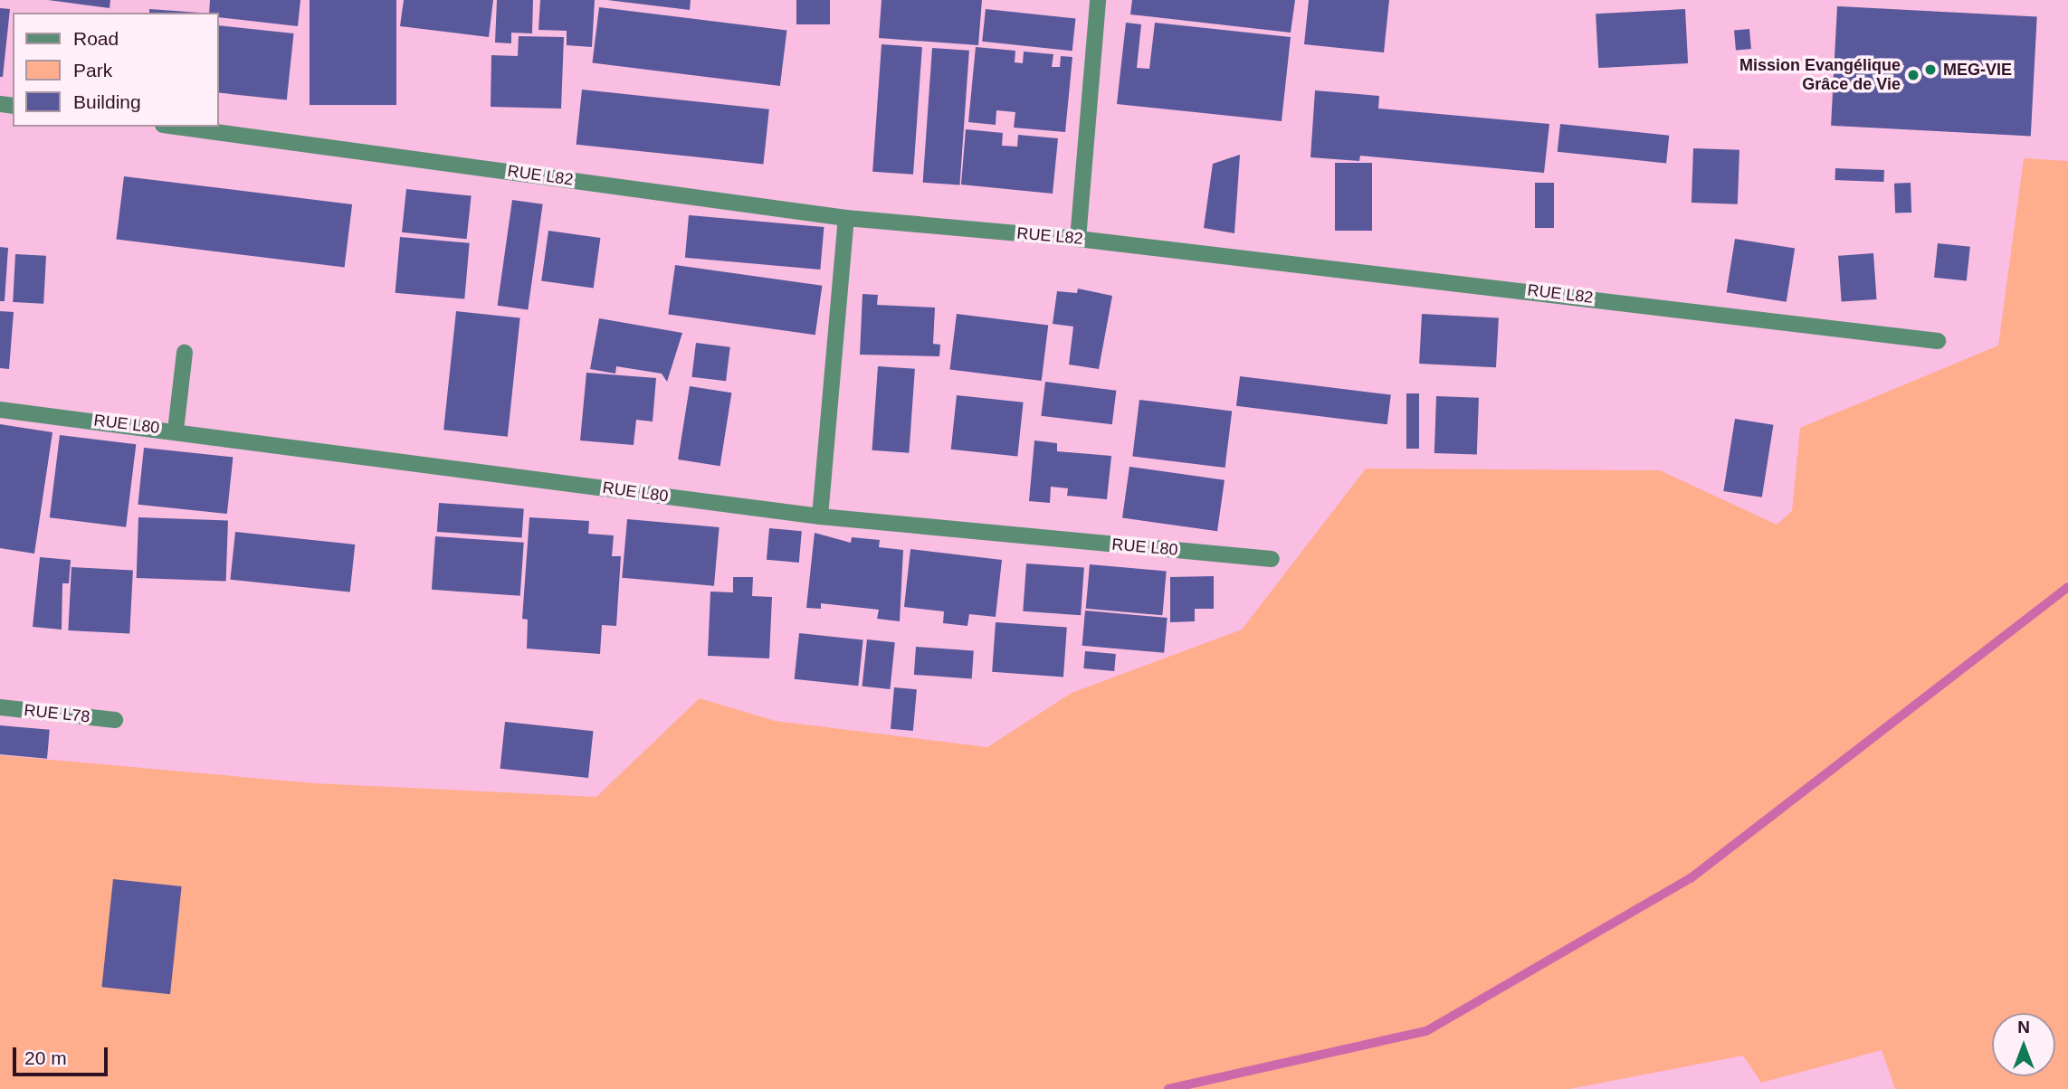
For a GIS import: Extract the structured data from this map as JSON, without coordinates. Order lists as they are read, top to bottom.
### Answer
{
  "streets": {
    "street": ["RUE L82", "RUE L80", "RUE L78"]
  },
  "places": ["MEG-VIE", "Mission Evangélique Grâce de Vie"],
  "legend": ["Road", "Park", "Building"],
  "scale_bar": "20 m",
  "north": "top"
}
